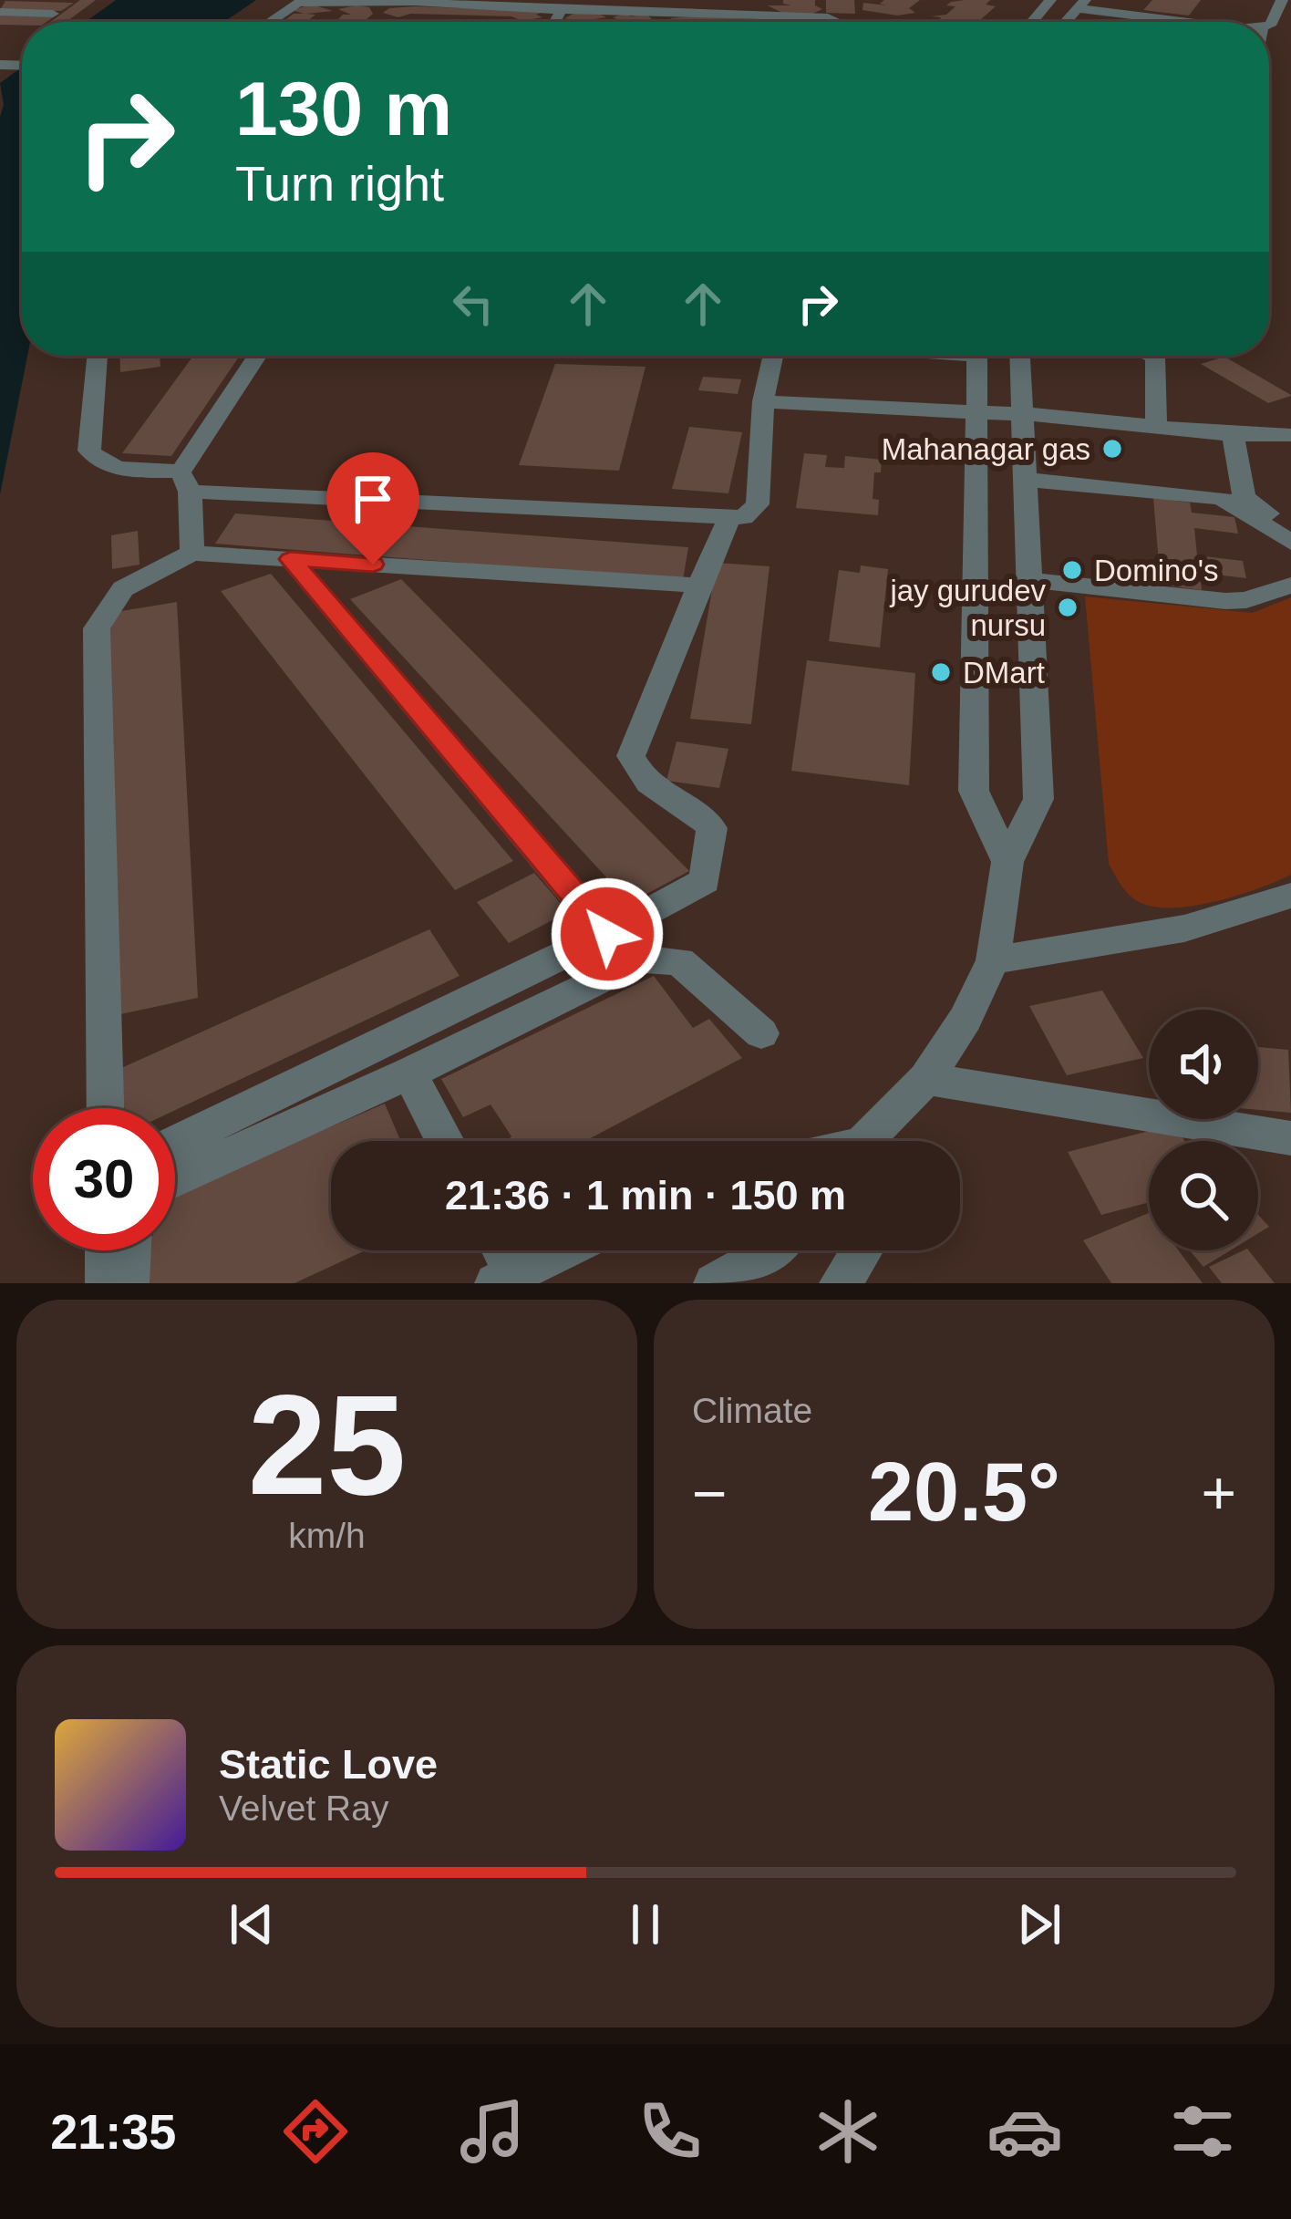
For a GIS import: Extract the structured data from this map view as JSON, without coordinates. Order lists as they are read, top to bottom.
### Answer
{
  "places": [
    "Mahanagar gas",
    "Domino's",
    "jay gurudev nursu",
    "DMart"
  ],
  "page": {
    "turn": ["130 m", "Turn right"],
    "limit": "30",
    "trip": "21:36 · 1 min · 150 m",
    "tile": [
      ["25", "km/h"],
      "Climate"
    ],
    "heat": ["−", "20.5°", "+"],
    "song": ["Static Love", "Velvet Ray"],
    "tabs": "21:35"
  }
}
